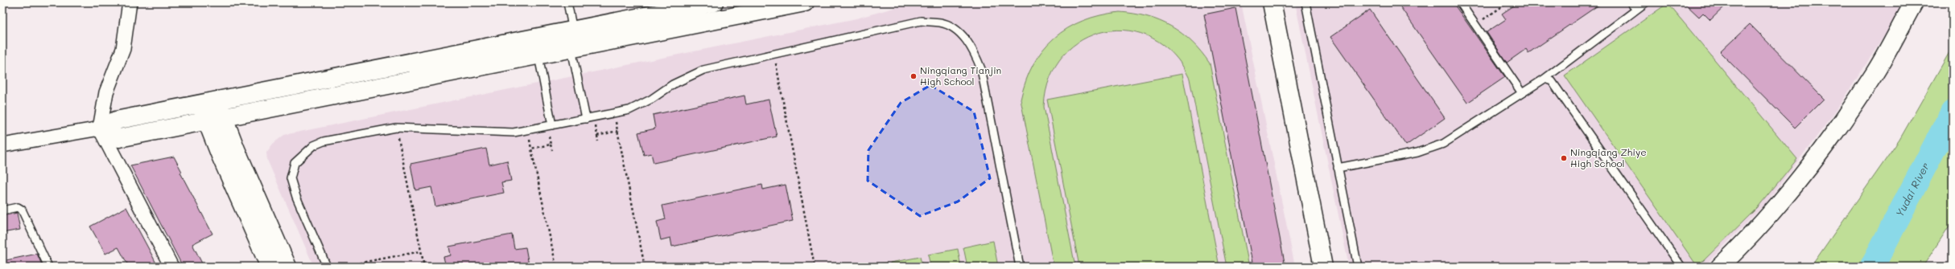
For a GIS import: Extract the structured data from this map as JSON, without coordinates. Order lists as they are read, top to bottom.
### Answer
{
  "water": ["Yudai River"],
  "places": ["Ningqiang Tianjin High School", "Ningqiang Zhiye High School"]
}
